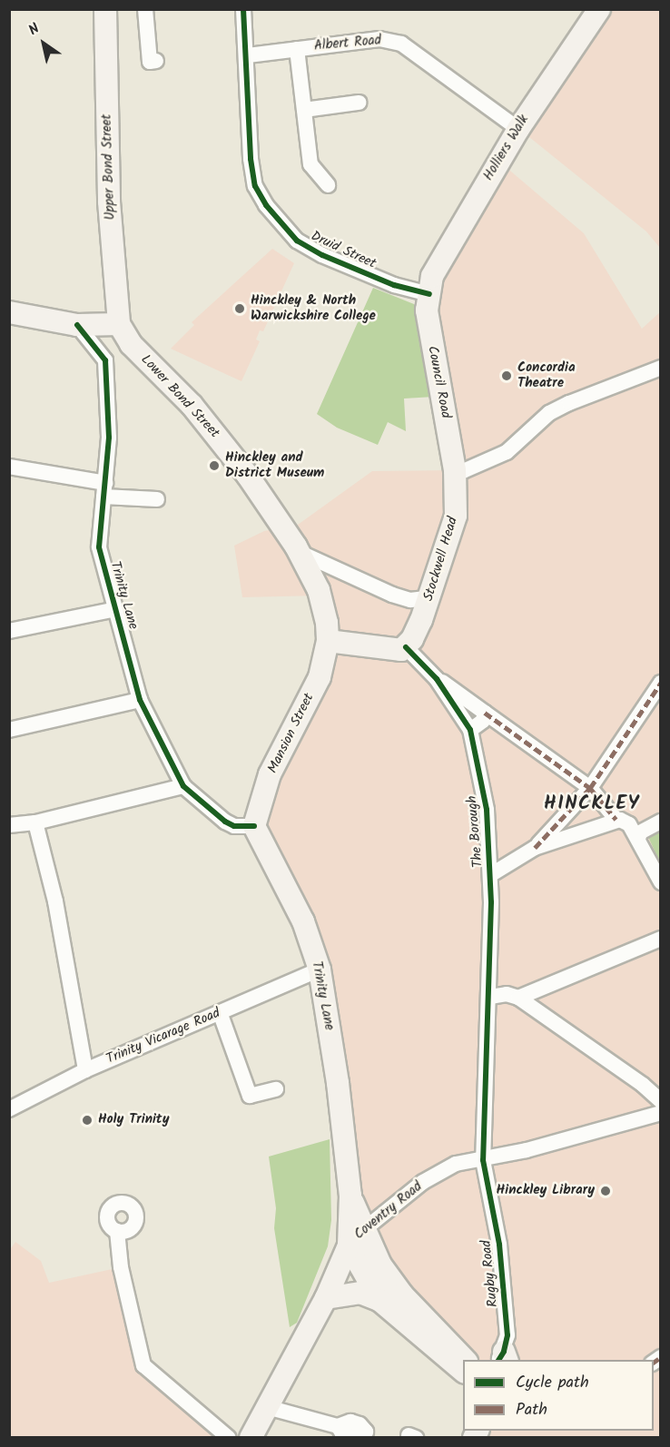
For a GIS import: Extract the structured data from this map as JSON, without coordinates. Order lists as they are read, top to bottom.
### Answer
{
  "streets": {
    "main road": [
      "Holliers Walk",
      "Upper Bond Street",
      "Council Road",
      "Lower Bond Street",
      "Stockwell Head",
      "Trinity Lane",
      "Mansion Street",
      "Coventry Road"
    ],
    "street": [
      "Albert Road",
      "Druid Street",
      "The Borough",
      "Trinity Vicarage Road",
      "Rugby Road"
    ]
  },
  "crossings": [
    ["Albert Road", "Holliers Walk"],
    ["Albert Road", "Druid Street"],
    ["Holliers Walk", "Druid Street"],
    ["Holliers Walk", "Council Road"],
    ["Upper Bond Street", "Lower Bond Street"],
    ["Druid Street", "Council Road"],
    ["Council Road", "Stockwell Head"],
    ["Lower Bond Street", "Mansion Street"],
    ["Stockwell Head", "The Borough"],
    ["Trinity Lane", "Mansion Street"],
    ["Trinity Lane", "Trinity Vicarage Road"],
    ["Trinity Lane", "Coventry Road"],
    ["The Borough", "Rugby Road"],
    ["Coventry Road", "Rugby Road"]
  ],
  "districts": ["HINCKLEY"],
  "places": [
    "Hinckley & North Warwickshire College",
    "Concordia Theatre",
    "Hinckley and District Museum",
    "Holy Trinity",
    "Hinckley Library"
  ],
  "legend": ["Cycle path", "Path"],
  "north": "top left"
}
